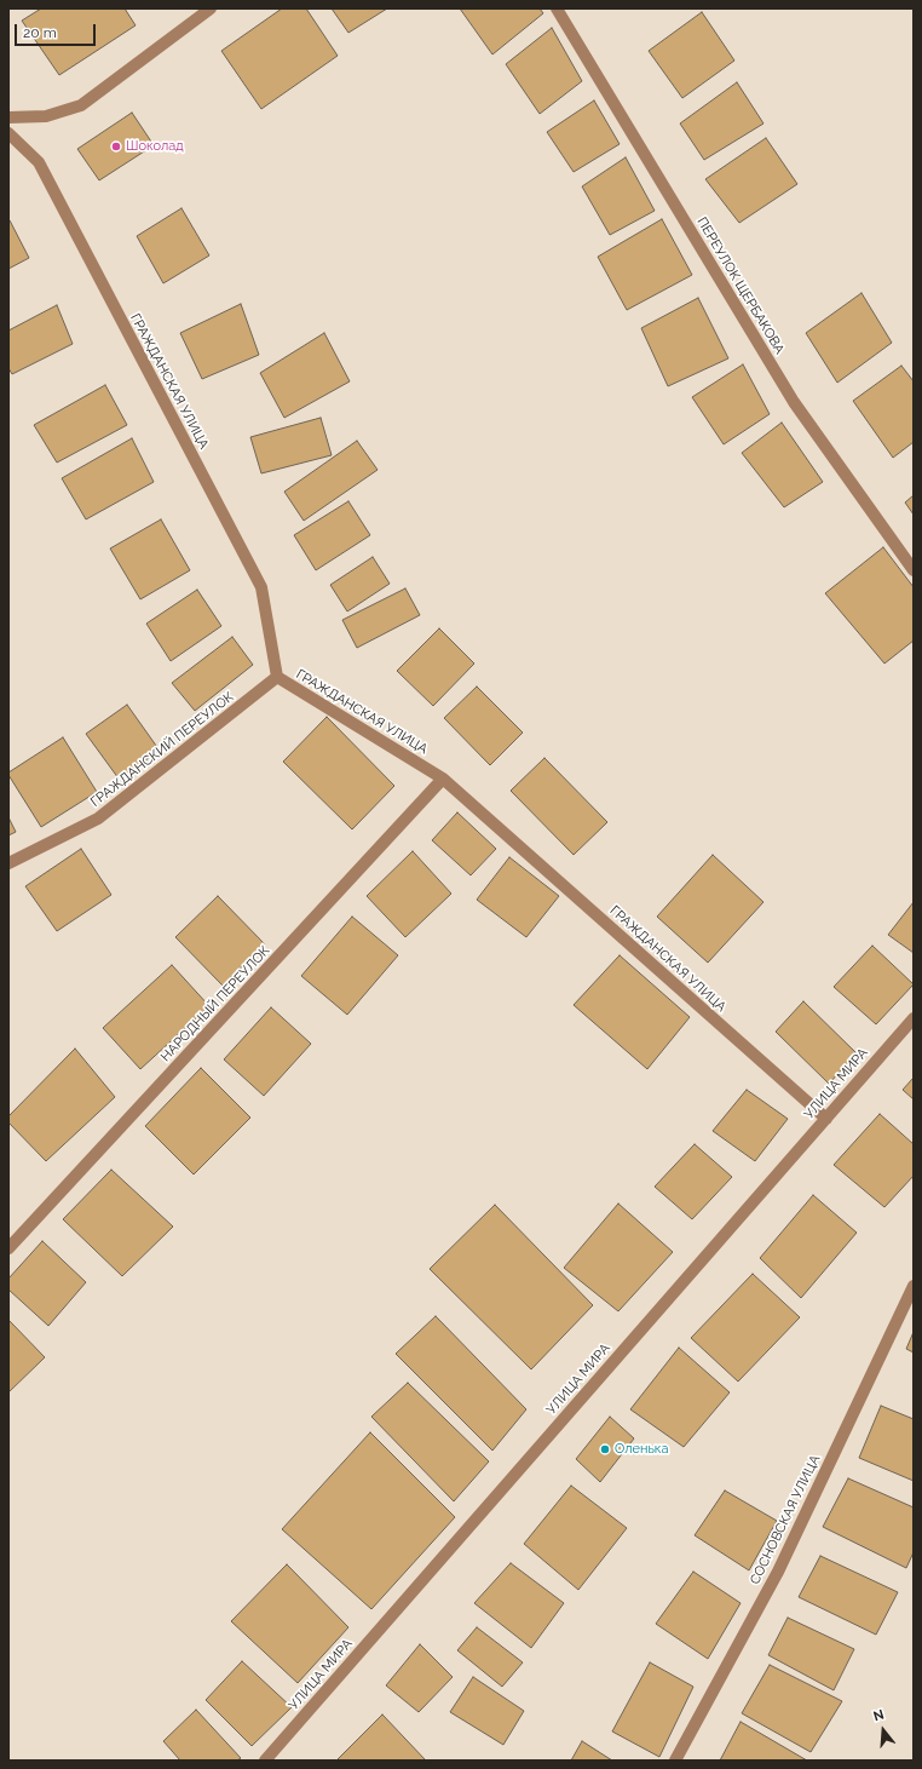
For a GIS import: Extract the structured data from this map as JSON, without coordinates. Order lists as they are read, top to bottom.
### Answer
{
  "streets": {
    "street": [
      "ПЕРЕУЛОК ЩЕРБАКОВА",
      "ГРАЖДАНСКАЯ УЛИЦА",
      "ГРАЖДАНСКИЙ ПЕРЕУЛОК",
      "НАРОДНЫЙ ПЕРЕУЛОК",
      "УЛИЦА МИРА",
      "СОСНОВСКАЯ УЛИЦА"
    ]
  },
  "crossings": [
    ["ГРАЖДАНСКАЯ УЛИЦА", "ГРАЖДАНСКИЙ ПЕРЕУЛОК"],
    ["ГРАЖДАНСКАЯ УЛИЦА", "НАРОДНЫЙ ПЕРЕУЛОК"],
    ["ГРАЖДАНСКАЯ УЛИЦА", "УЛИЦА МИРА"]
  ],
  "places": ["Шоколад", "Оленька"],
  "scale_bar": "20 m",
  "north": "top"
}
